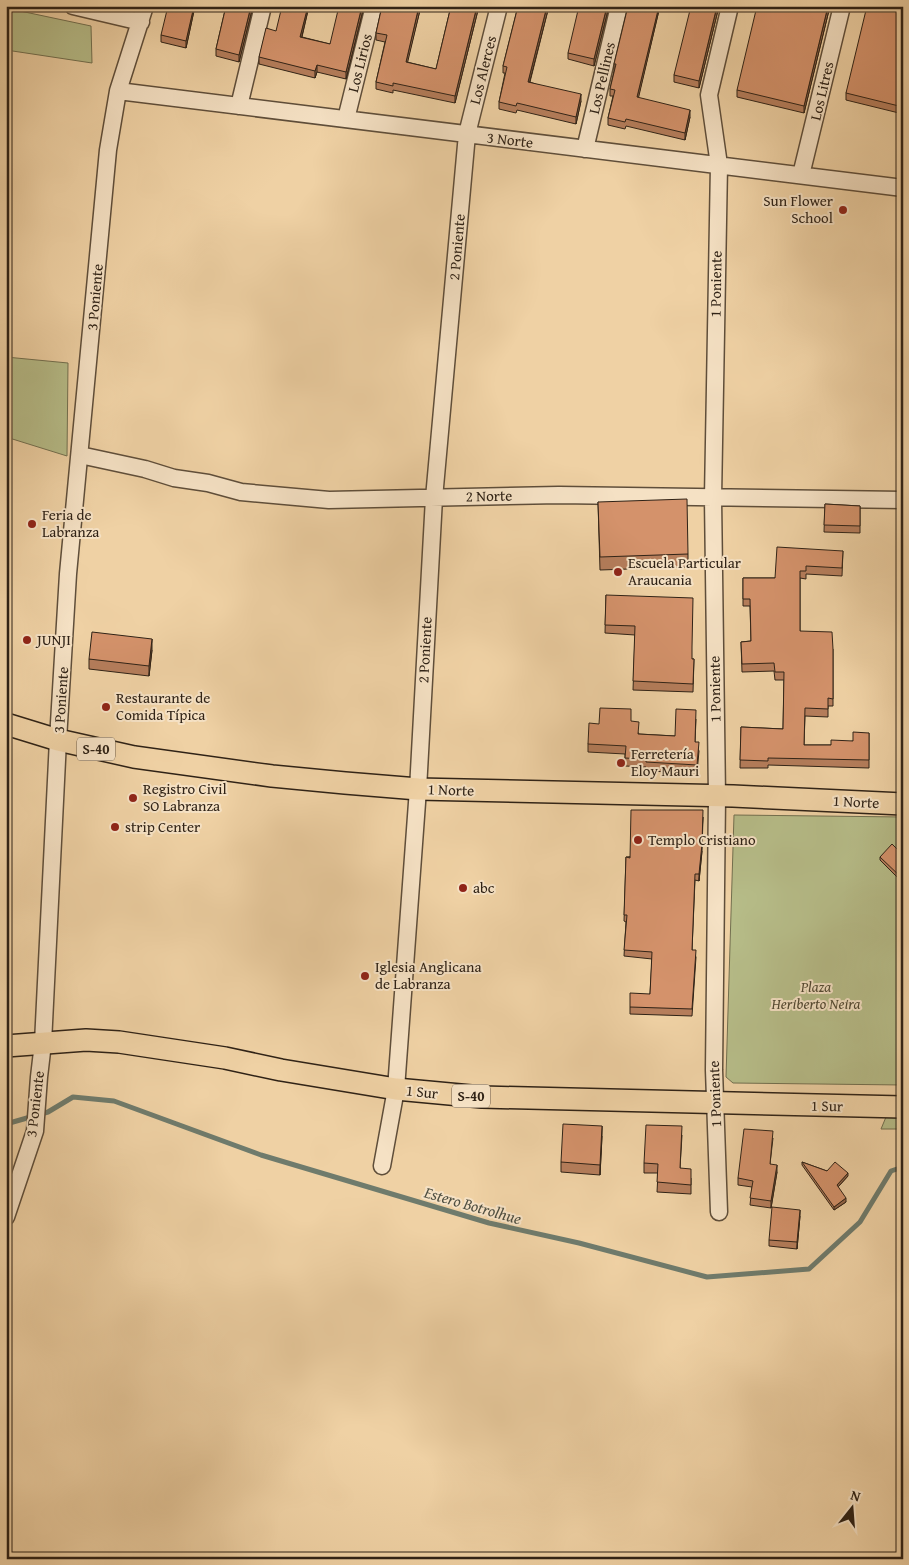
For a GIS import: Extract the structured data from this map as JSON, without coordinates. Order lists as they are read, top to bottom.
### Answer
{
  "streets": {
    "main road": ["S-40", "1 Norte", "1 Sur"],
    "street": [
      "Los Lirios",
      "Los Alerces",
      "Los Pellines",
      "Los Litres",
      "3 Norte",
      "2 Poniente",
      "1 Poniente",
      "3 Poniente",
      "2 Norte"
    ]
  },
  "crossings": [
    ["Los Lirios", "3 Norte"],
    ["Los Alerces", "3 Norte"],
    ["Los Alerces", "2 Poniente"],
    ["Los Pellines", "3 Norte"],
    ["Los Litres", "3 Norte"],
    ["3 Norte", "2 Poniente"],
    ["3 Norte", "1 Poniente"],
    ["3 Norte", "3 Poniente"],
    ["2 Poniente", "2 Norte"],
    ["2 Poniente", "1 Norte"],
    ["2 Poniente", "1 Sur"],
    ["1 Poniente", "2 Norte"],
    ["1 Poniente", "1 Norte"],
    ["1 Poniente", "1 Sur"],
    ["3 Poniente", "2 Norte"],
    ["3 Poniente", "1 Norte"],
    ["3 Poniente", "1 Sur"]
  ],
  "water": ["Estero Botrolhue"],
  "parks": ["Plaza Heriberto Neira"],
  "places": [
    "Sun Flower School",
    "Feria de Labranza",
    "Escuela Particular Araucania",
    "JUNJI",
    "Restaurante de Comida Típica",
    "Ferretería Eloy Mauri",
    "Registro Civil SO Labranza",
    "strip Center",
    "Templo Cristiano",
    "abc",
    "Iglesia Anglicana de Labranza"
  ],
  "north": "top"
}
